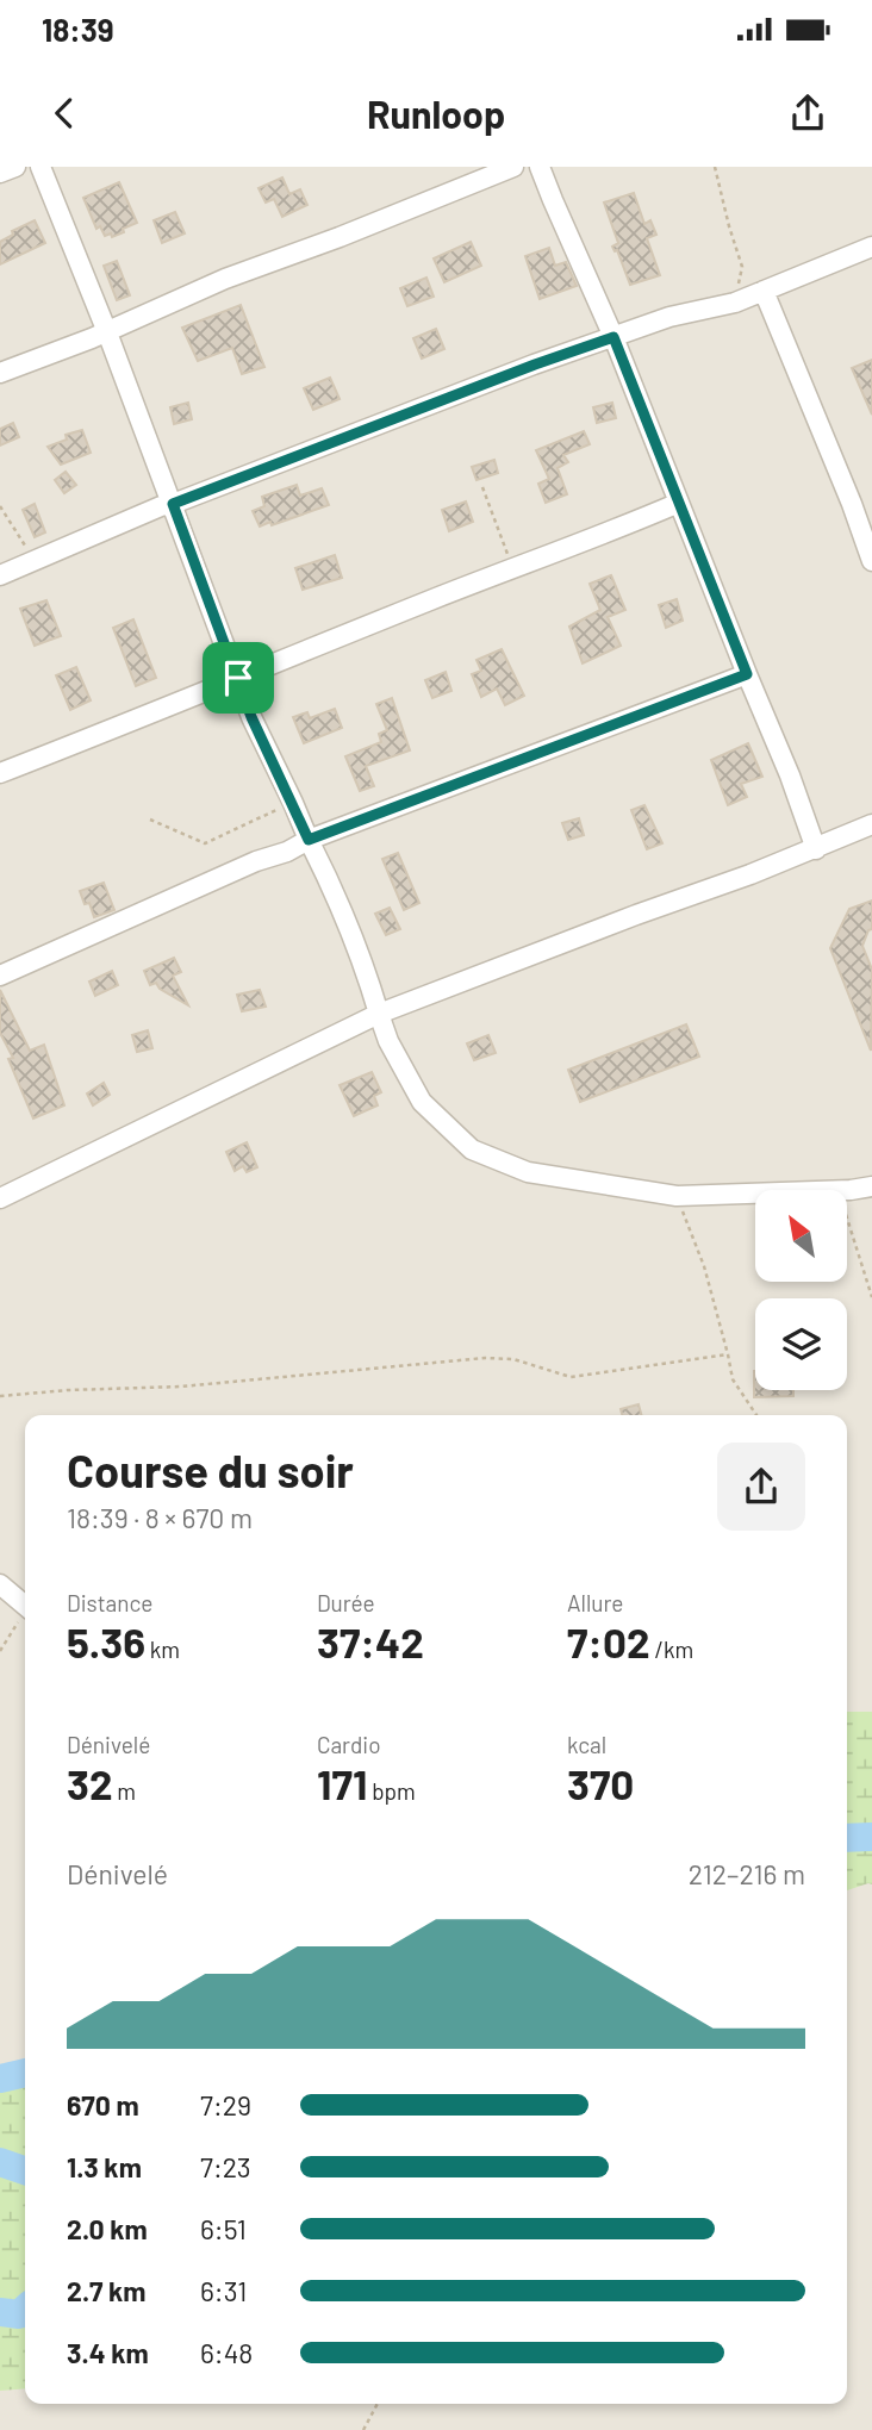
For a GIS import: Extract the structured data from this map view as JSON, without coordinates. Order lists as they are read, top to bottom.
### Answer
{
  "north": "top left",
  "page": {
    "status": "18:39",
    "header": "Runloop",
    "heading": ["Course du soir", "18:39 · 8 × 670 m"],
    "stats": [
      ["Distance", "5.36 km"],
      ["Durée", "37:42"],
      ["Allure", "7:02 /km"],
      ["Dénivelé", "32 m"],
      ["Cardio", "171 bpm"],
      ["kcal", "370"]
    ],
    "chart": ["Dénivelé", "212–216 m"],
    "list": [
      {
        "name": "670 m",
        "note": "7:29"
      },
      {
        "name": "1.3 km",
        "note": "7:23"
      },
      {
        "name": "2.0 km",
        "note": "6:51"
      },
      {
        "name": "2.7 km",
        "note": "6:31"
      },
      {
        "name": "3.4 km",
        "note": "6:48"
      }
    ]
  }
}
